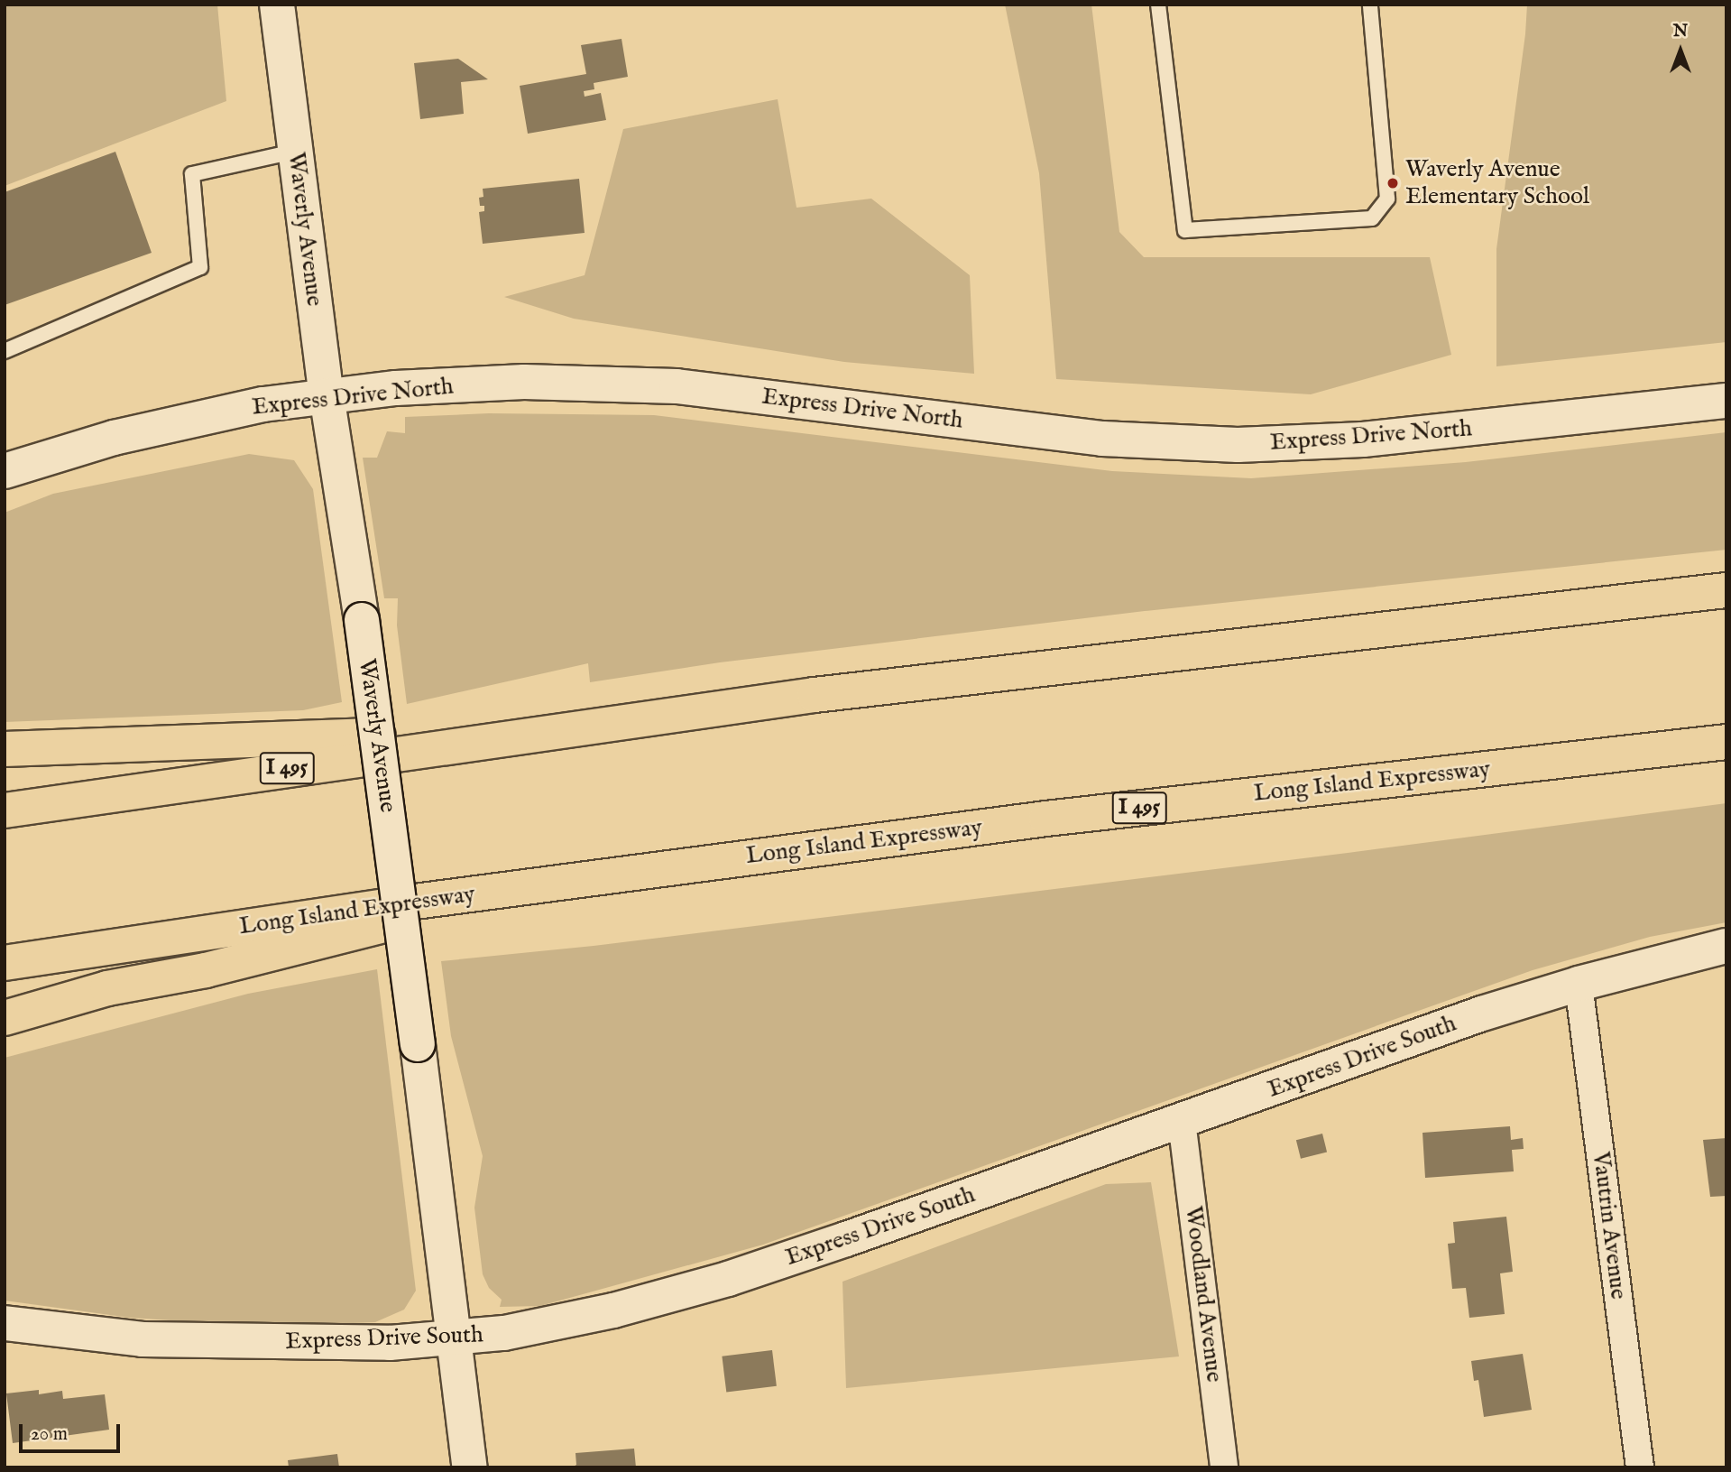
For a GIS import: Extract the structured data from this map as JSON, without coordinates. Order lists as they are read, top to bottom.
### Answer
{
  "streets": {
    "highway": ["I 495", "Long Island Expressway"],
    "main road": ["Waverly Avenue", "Express Drive North", "Express Drive South"],
    "street": ["Vautrin Avenue", "Woodland Avenue"]
  },
  "crossings": [
    ["Waverly Avenue", "Express Drive North"],
    ["Waverly Avenue", "Express Drive South"],
    ["Express Drive South", "Vautrin Avenue"],
    ["Express Drive South", "Woodland Avenue"]
  ],
  "places": ["Waverly Avenue Elementary School"],
  "scale_bar": "20 m",
  "north": "top"
}
